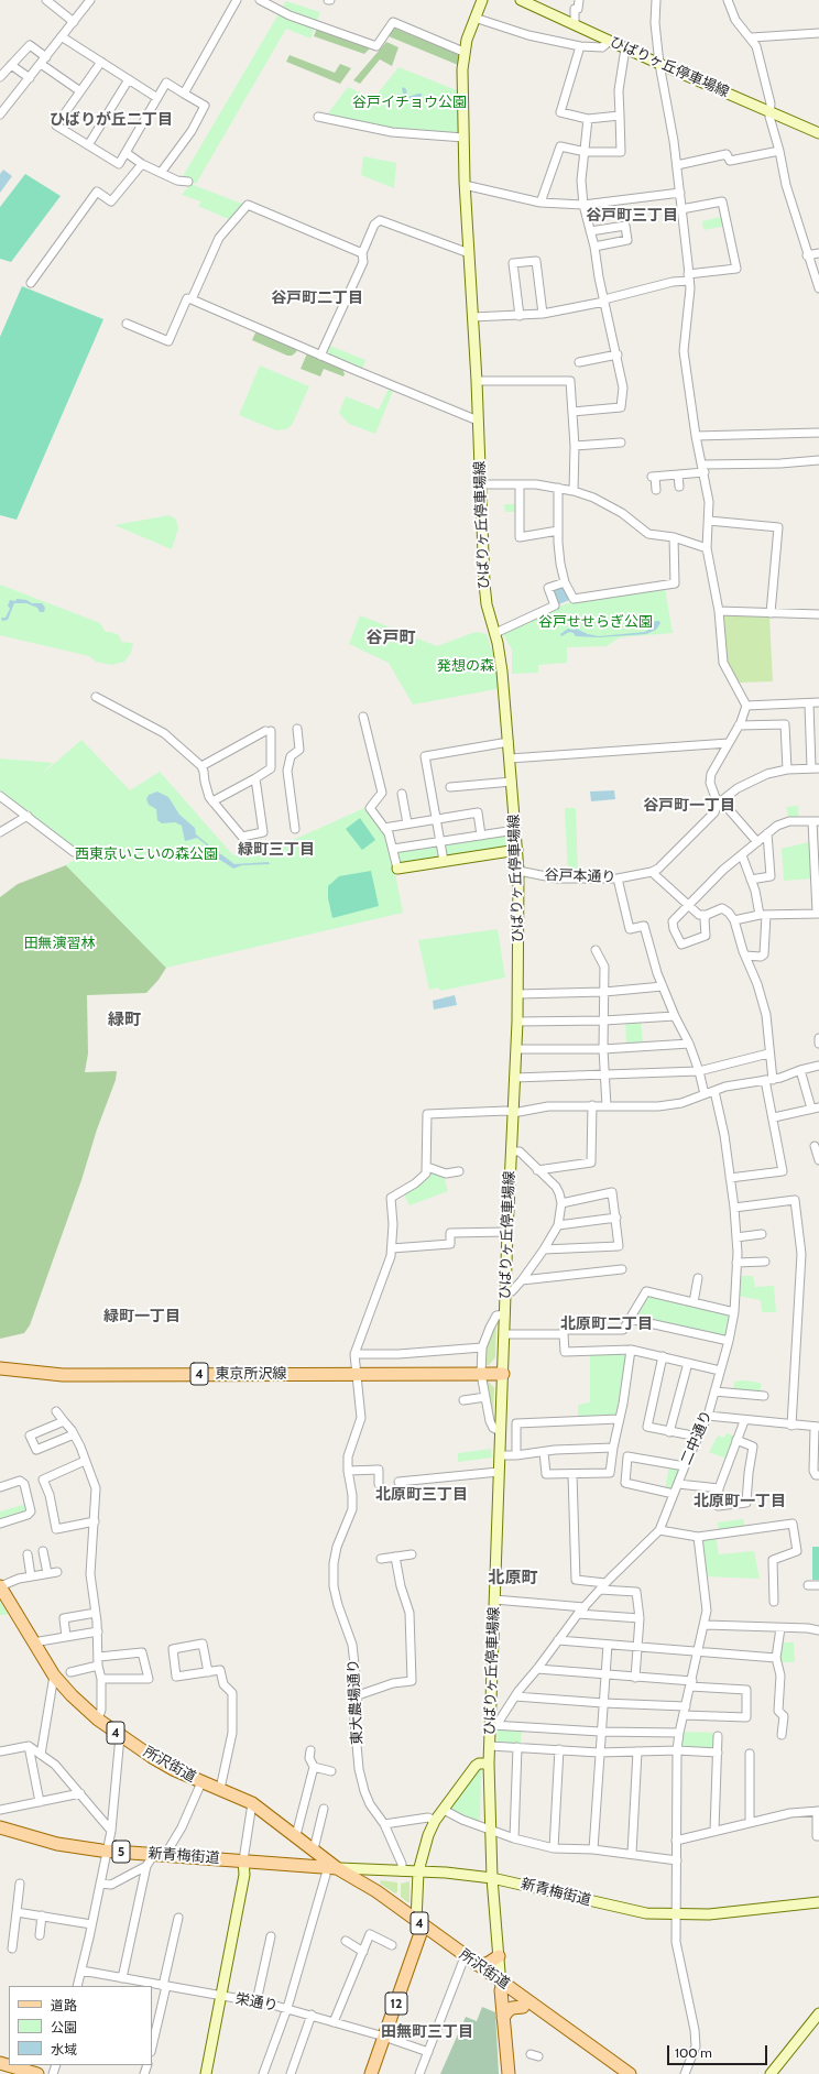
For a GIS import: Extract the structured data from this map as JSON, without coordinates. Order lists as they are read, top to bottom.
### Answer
{
  "streets": {
    "main road": [
      "ひばりヶ丘停車場線",
      "4",
      "東京所沢線",
      "所沢街道",
      "5",
      "新青梅街道",
      "12"
    ],
    "street": [
      "谷戸本通り",
      "二中通り",
      "東大農場通り",
      "栄通り"
    ]
  },
  "crossings": [
    ["ひばりヶ丘停車場線", "谷戸本通り"],
    ["ひばりヶ丘停車場線", "東京所沢線"],
    ["ひばりヶ丘停車場線", "二中通り"],
    ["ひばりヶ丘停車場線", "所沢街道"],
    ["ひばりヶ丘停車場線", "新青梅街道"],
    ["東京所沢線", "東大農場通り"],
    ["東大農場通り", "新青梅街道"],
    ["所沢街道", "新青梅街道"],
    ["所沢街道", "12"],
    ["栄通り", "12"]
  ],
  "districts": [
    "ひばりが丘二丁目",
    "谷戸町三丁目",
    "谷戸町二丁目",
    "谷戸町",
    "谷戸町一丁目",
    "緑町三丁目",
    "緑町",
    "緑町一丁目",
    "北原町二丁目",
    "北原町三丁目",
    "北原町一丁目",
    "北原町",
    "田無町三丁目"
  ],
  "parks": [
    "谷戸イチョウ公園",
    "谷戸せせらぎ公園",
    "発想の森",
    "西東京いこいの森公園",
    "田無演習林"
  ],
  "legend": ["道路", "公園", "水域"],
  "scale_bar": "100 m"
}
